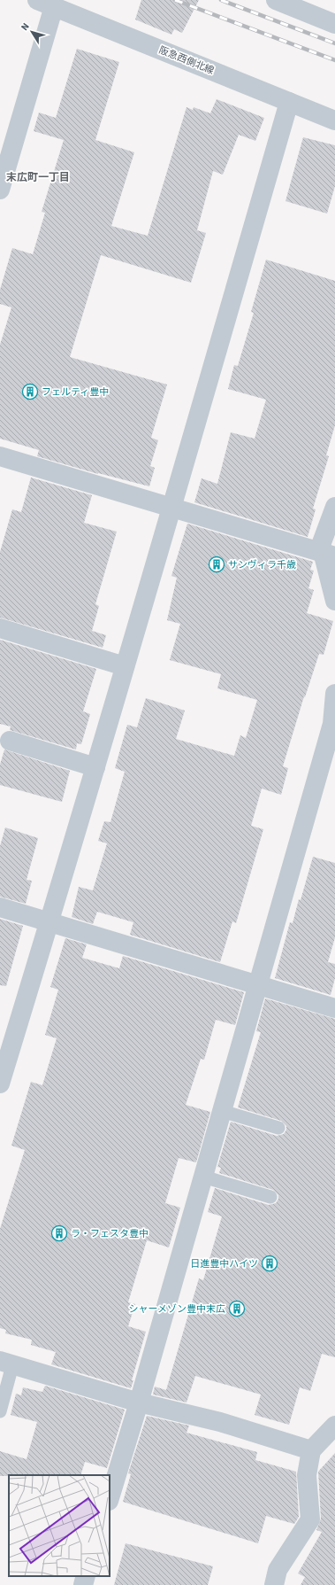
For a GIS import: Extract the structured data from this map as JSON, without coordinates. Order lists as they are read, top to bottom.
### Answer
{
  "streets": {
    "street": ["阪急西側北線"]
  },
  "districts": ["末広町一丁目"],
  "places": {
    "building": [
      "フェルティ豊中",
      "サンヴィラ千歳",
      "ラ・フェスタ豊中",
      "日進豊中ハイツ",
      "シャーメゾン豊中末広"
    ]
  },
  "north": "top left"
}
